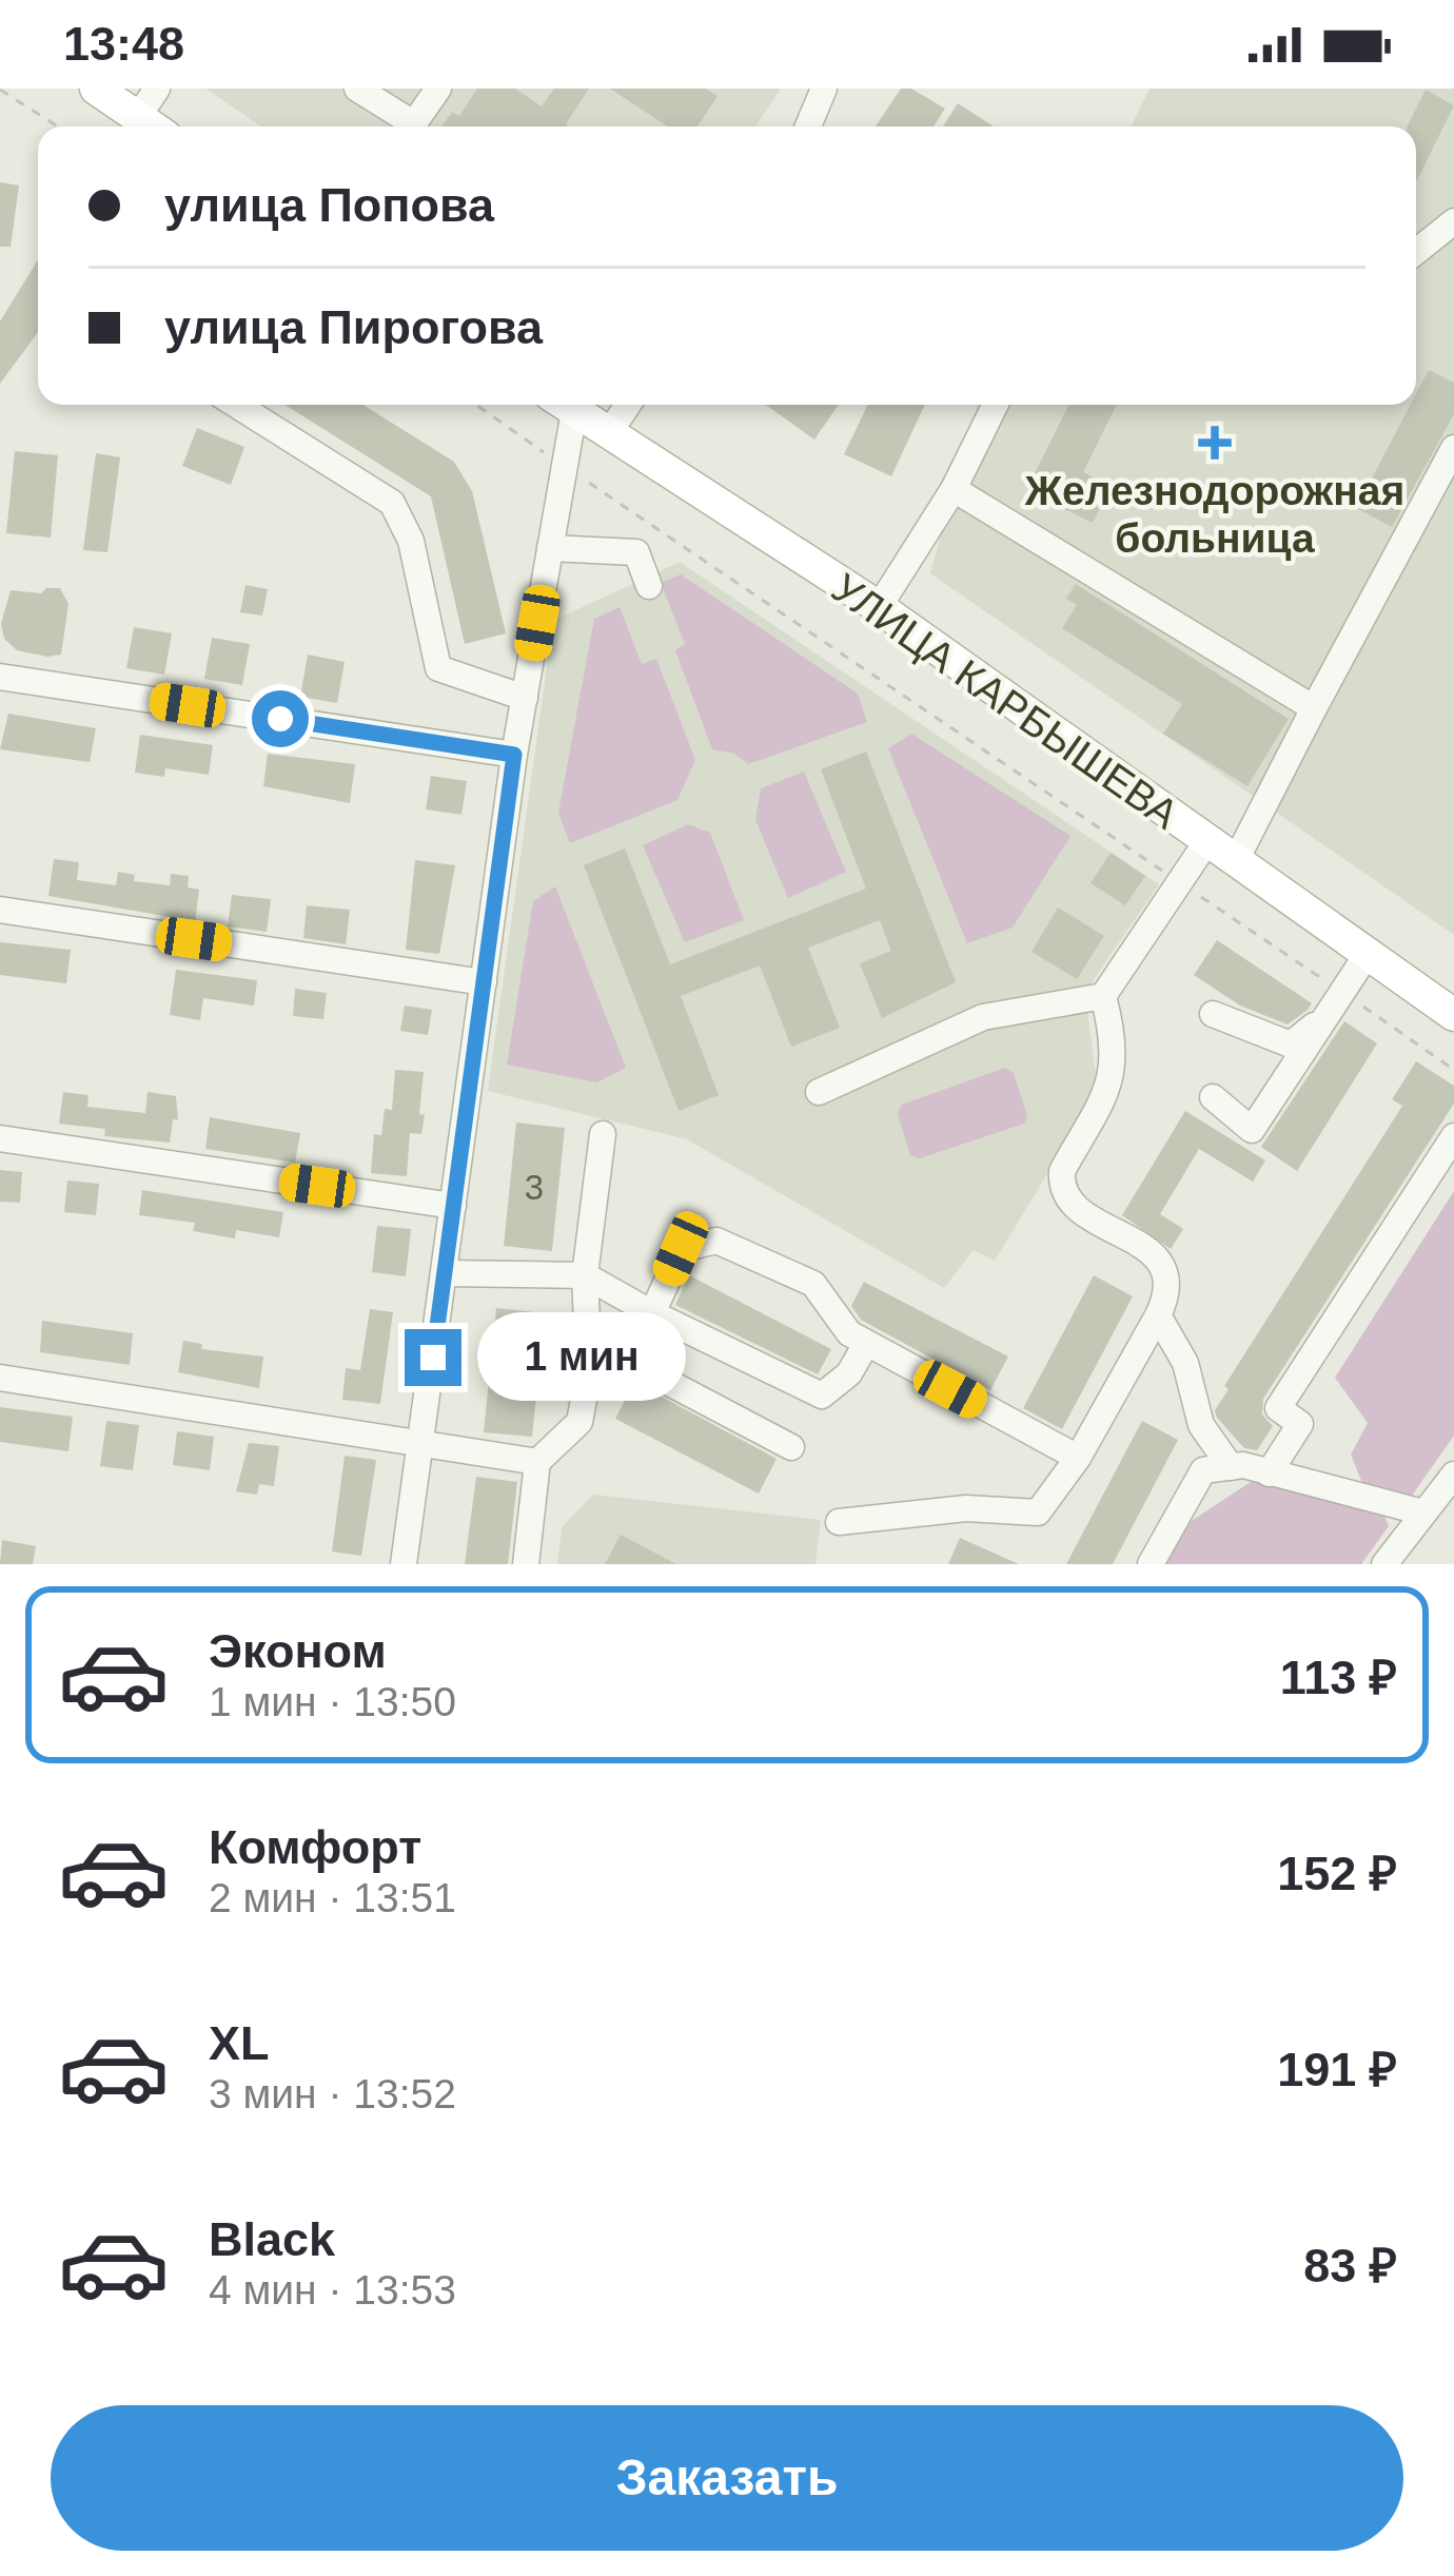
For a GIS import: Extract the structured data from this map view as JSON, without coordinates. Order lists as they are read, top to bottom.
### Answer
{
  "streets": {
    "main road": ["УЛИЦА КАРБЫШЕВА"]
  },
  "places": {
    "health": ["Железнодорожная больница"]
  },
  "house_numbers": ["3"],
  "page": {
    "status": "13:48",
    "banner": ["улица Попова", "улица Пирогова"],
    "bubble": "1 мин",
    "list": [
      {
        "name": "Эконом",
        "note": "1 мин · 13:50",
        "value": "113 ₽"
      },
      {
        "name": "Комфорт",
        "note": "2 мин · 13:51",
        "value": "152 ₽"
      },
      {
        "name": "XL",
        "note": "3 мин · 13:52",
        "value": "191 ₽"
      },
      {
        "name": "Black",
        "note": "4 мин · 13:53",
        "value": "83 ₽"
      }
    ],
    "buttons": "Заказать"
  }
}
